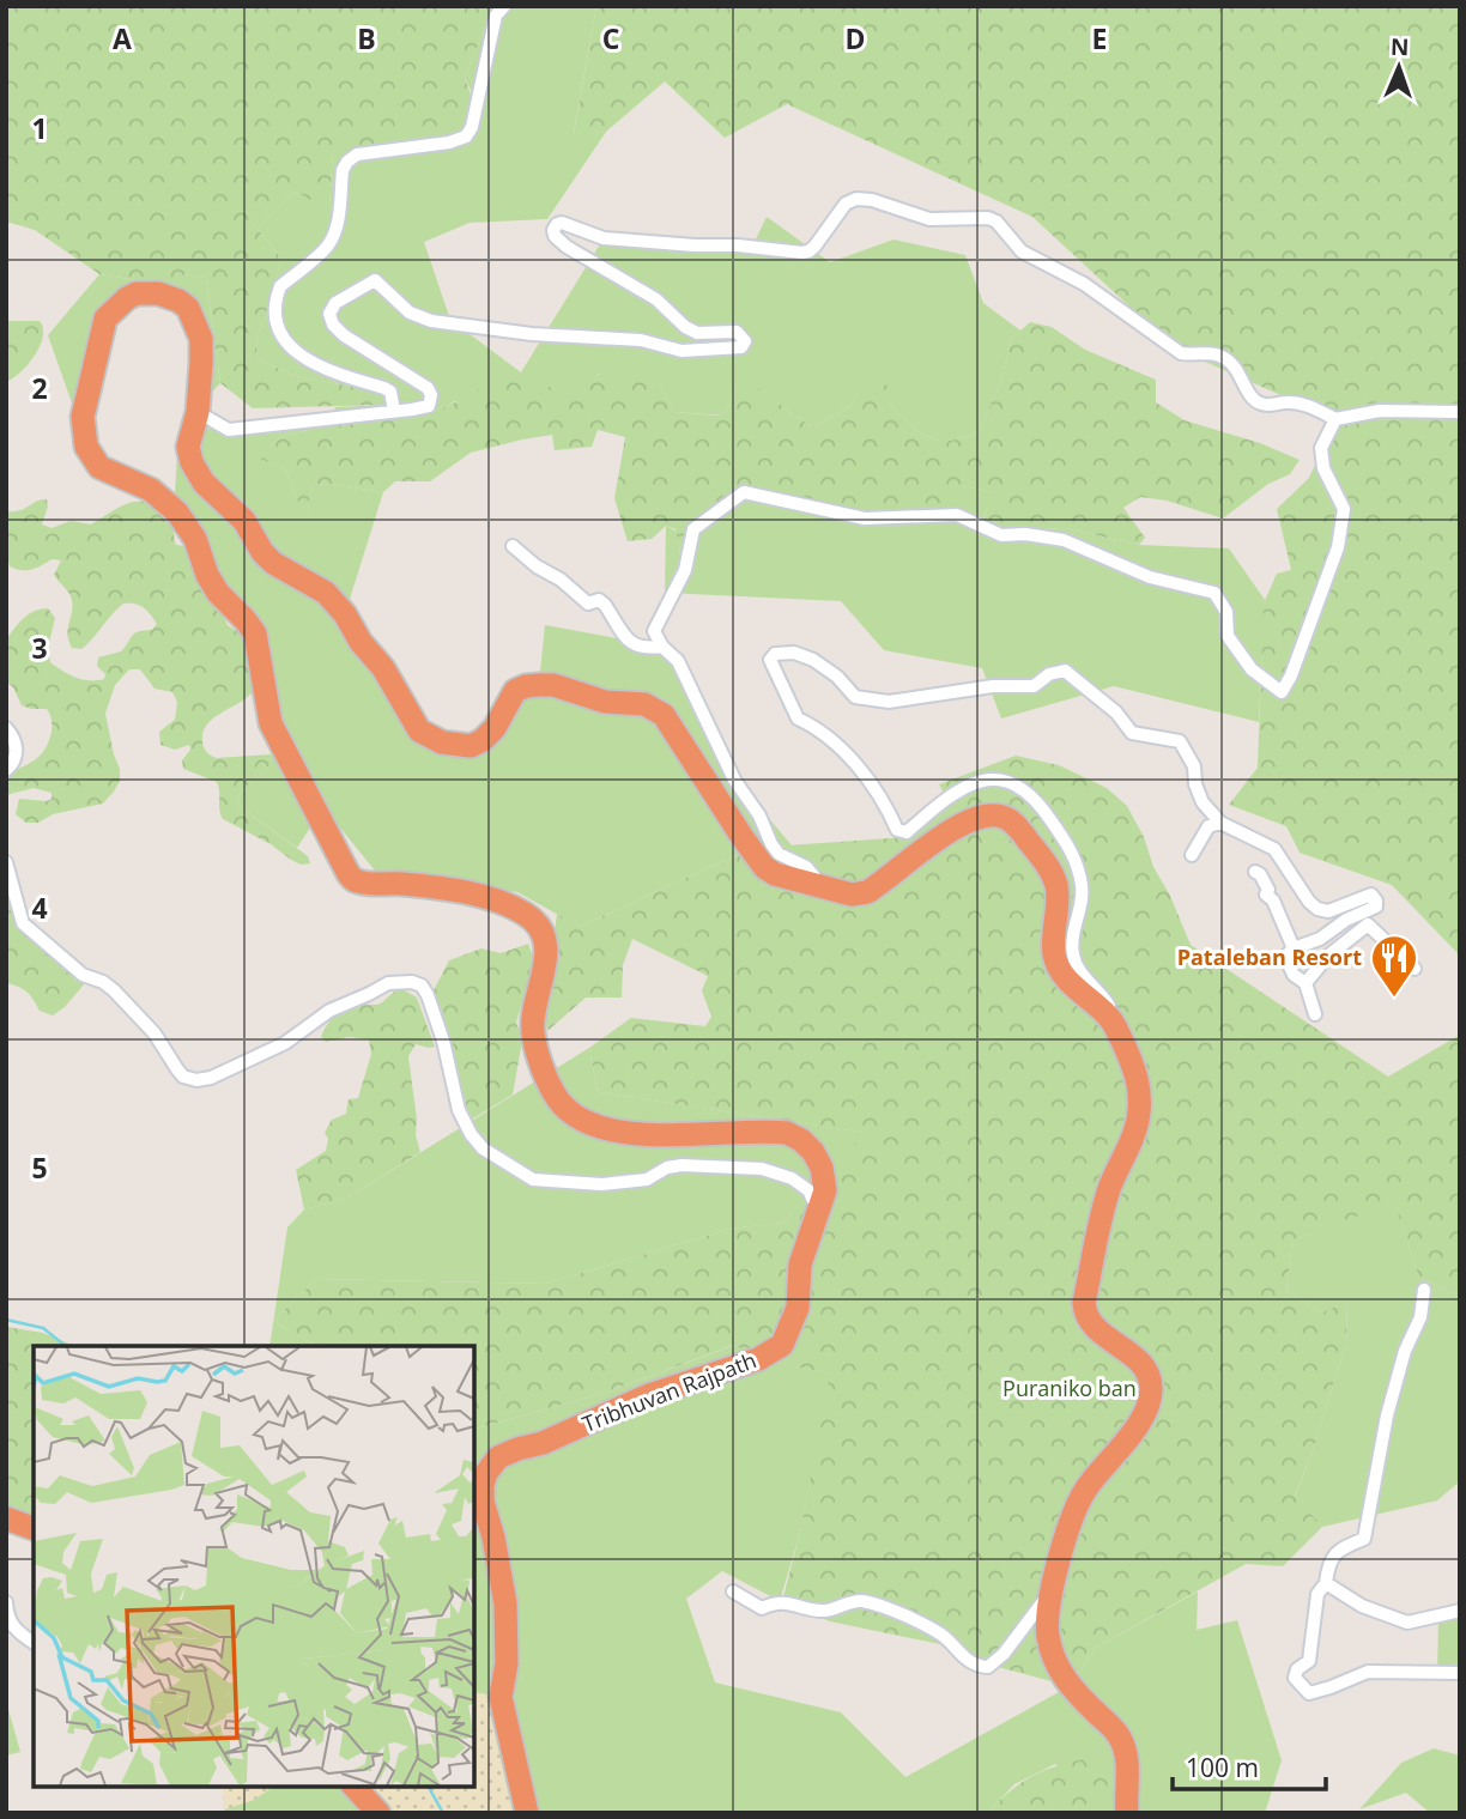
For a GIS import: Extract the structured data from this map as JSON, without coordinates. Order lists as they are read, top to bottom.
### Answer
{
  "streets": {
    "highway": ["Tribhuvan Rajpath"]
  },
  "parks": ["Puraniko ban"],
  "places": {
    "restaurant": ["Pataleban Resort"]
  },
  "scale_bar": "100 m",
  "north": "top",
  "grid": {
    "columns": [
      "A",
      "B",
      "C",
      "D",
      "E"
    ],
    "rows": [
      "1",
      "2",
      "3",
      "4",
      "5"
    ]
  }
}
